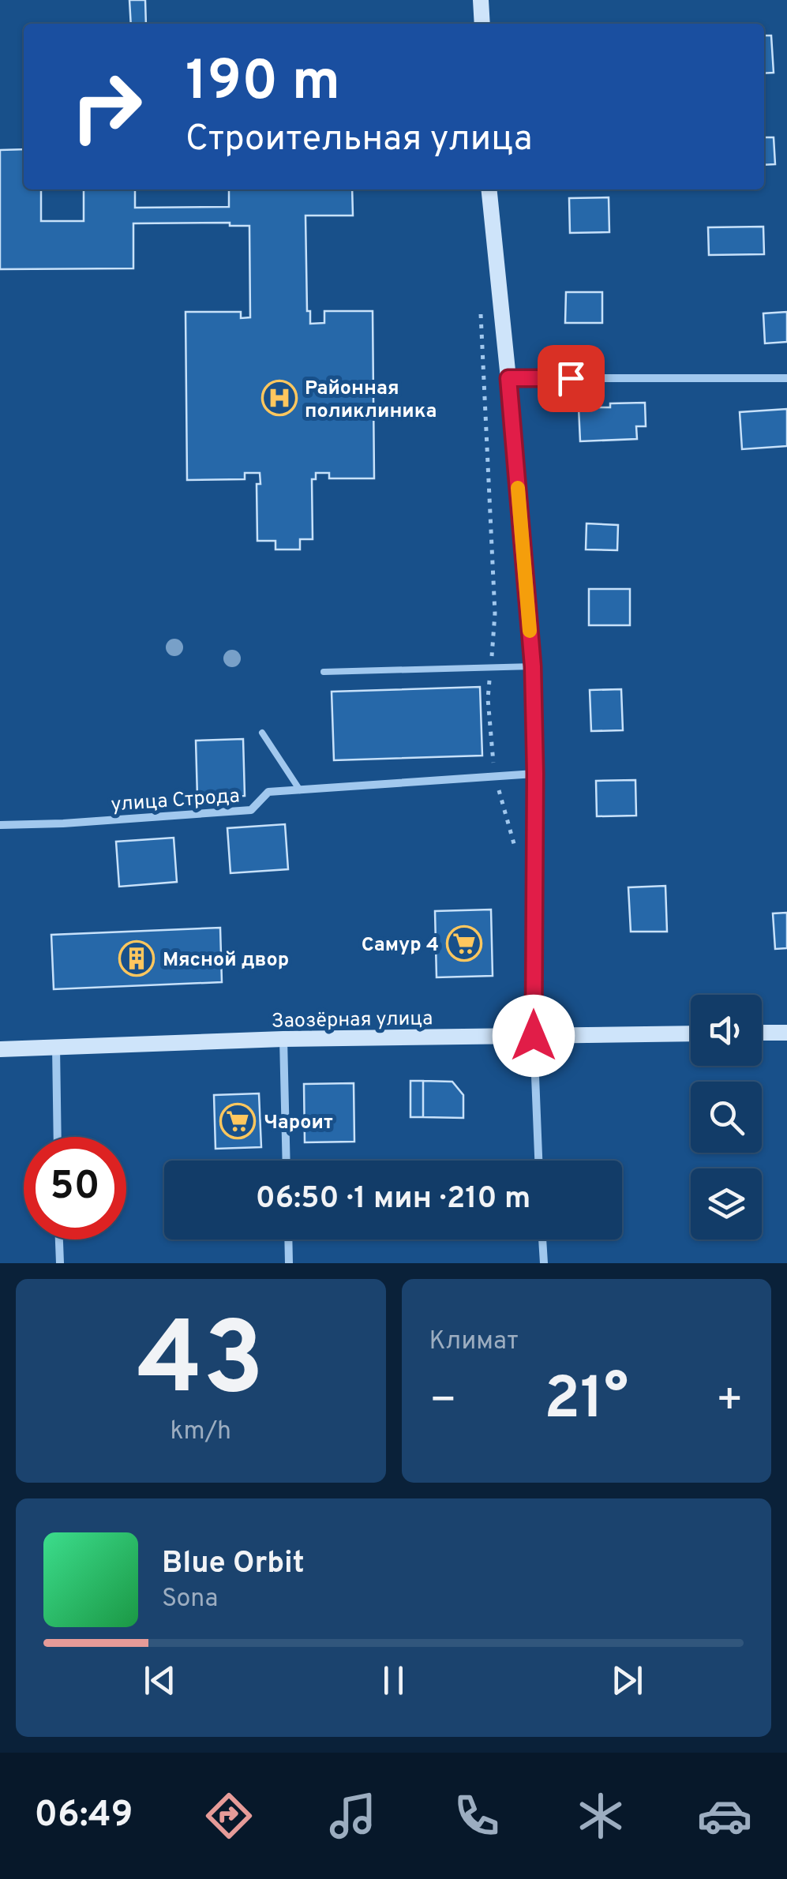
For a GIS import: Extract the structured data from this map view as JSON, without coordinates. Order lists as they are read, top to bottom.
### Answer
{
  "streets": {
    "main road": ["Заозёрная улица"],
    "street": ["улица Строда"]
  },
  "places": {
    "hospital": ["Районная поликлиника"],
    "supermarket": ["Самур 4", "Чароит"],
    "building": ["Мясной двор"]
  },
  "page": {
    "turn": ["190 m", "Строительная улица"],
    "limit": "50",
    "trip": "06:50 · 1 мин · 210 m",
    "tile": [
      ["43", "km/h"],
      "Климат"
    ],
    "heat": ["−", "21°", "+"],
    "song": ["Blue Orbit", "Sona"],
    "tabs": "06:49"
  }
}
